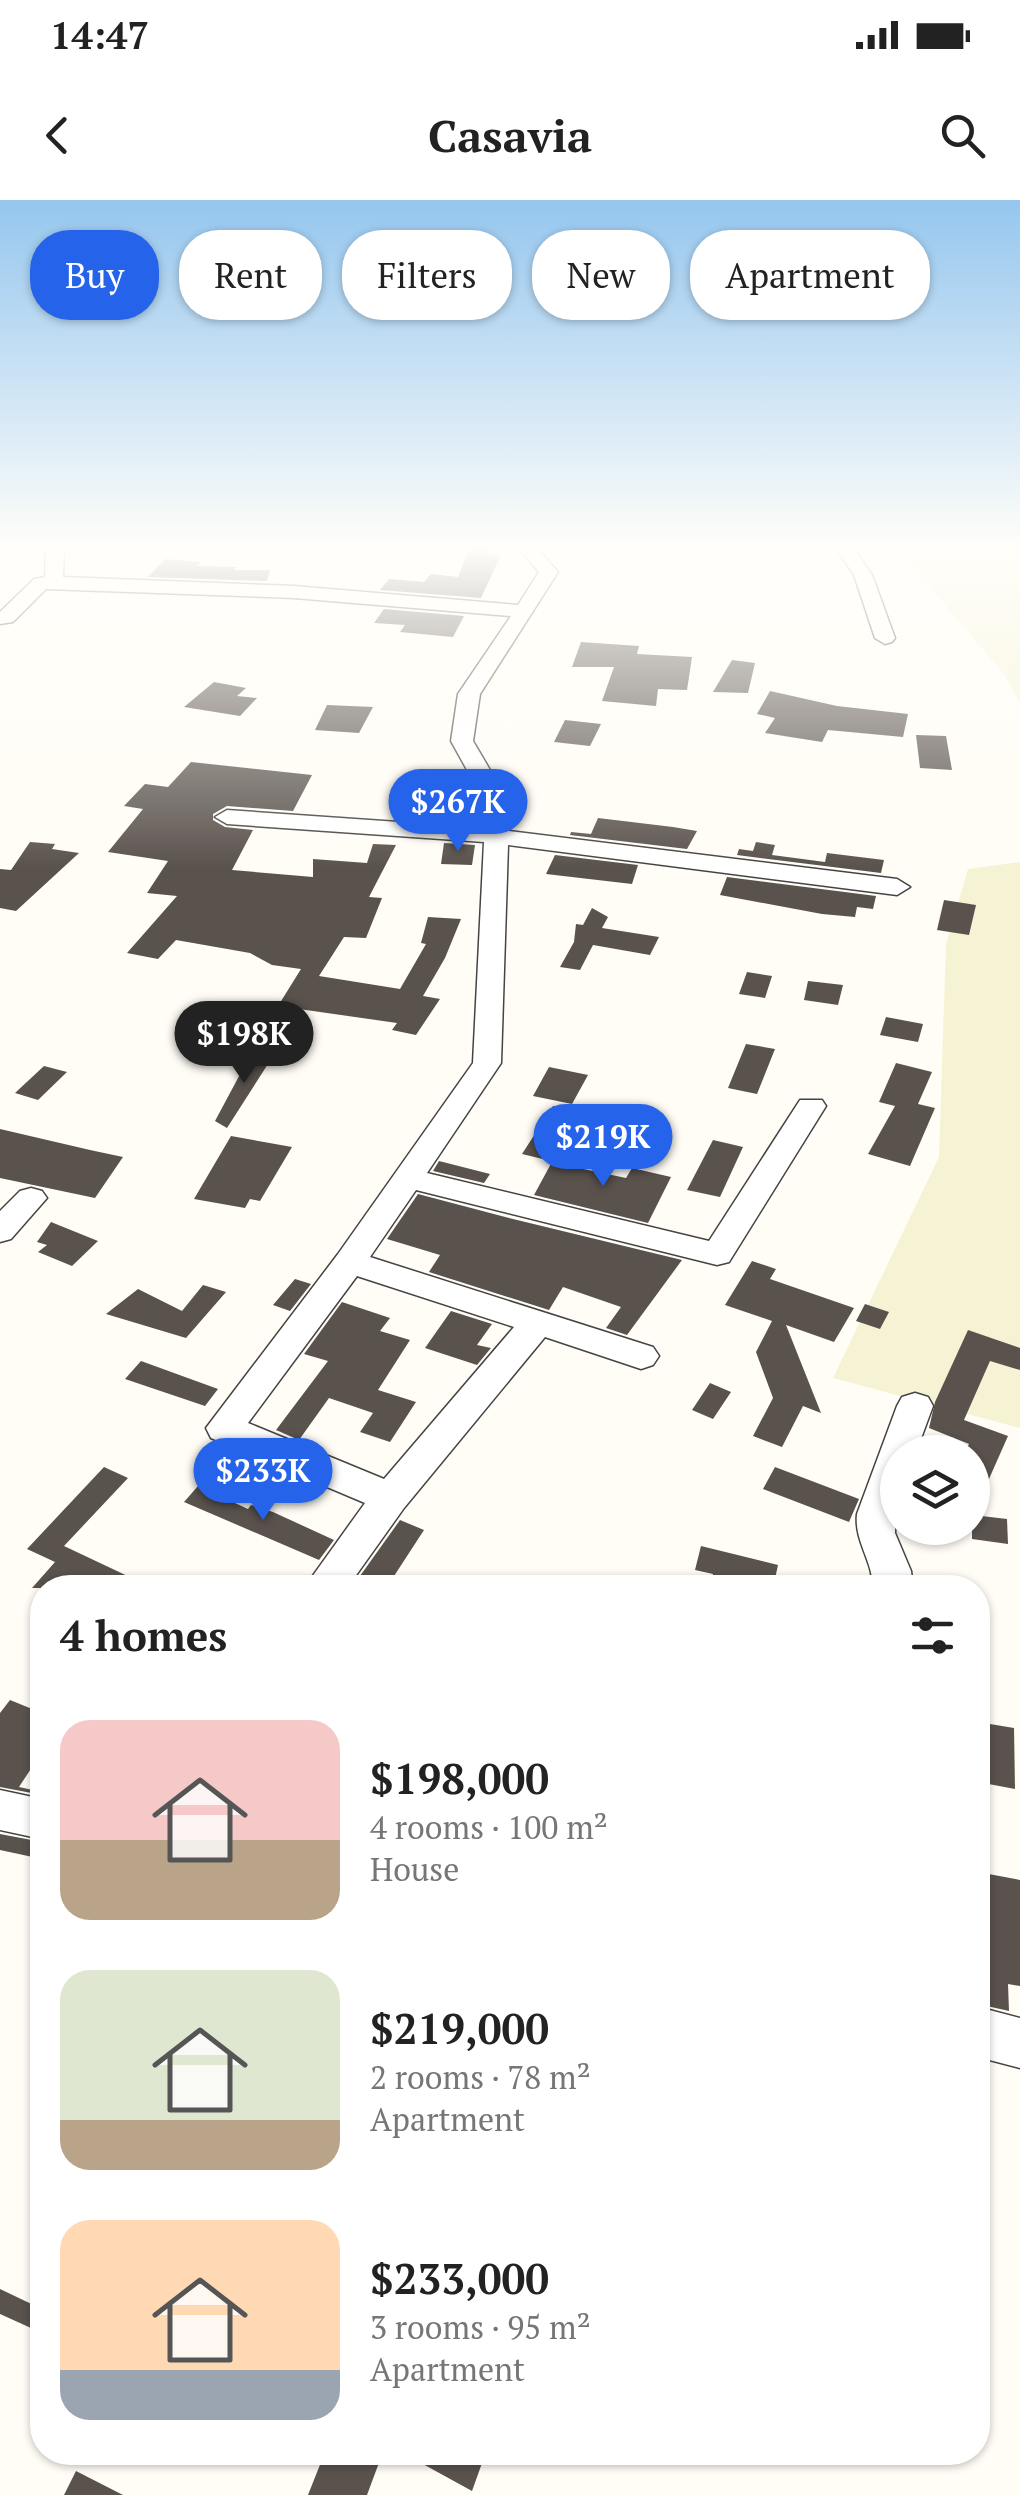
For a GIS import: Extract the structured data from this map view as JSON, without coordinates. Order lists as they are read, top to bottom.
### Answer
{
  "page": {
    "status": "14:47",
    "header": "Casavia",
    "chip": [
      "Buy",
      "Rent",
      "Filters",
      "New",
      "Apartment"
    ],
    "price": [
      "$267K",
      "$198K",
      "$219K",
      "$233K"
    ],
    "heading": "4 homes",
    "list": [
      {
        "name": "$198,000",
        "note": "4 rooms · 100 m² · House"
      },
      {
        "name": "$219,000",
        "note": "2 rooms · 78 m² · Apartment"
      },
      {
        "name": "$233,000",
        "note": "3 rooms · 95 m² · Apartment"
      }
    ]
  }
}
